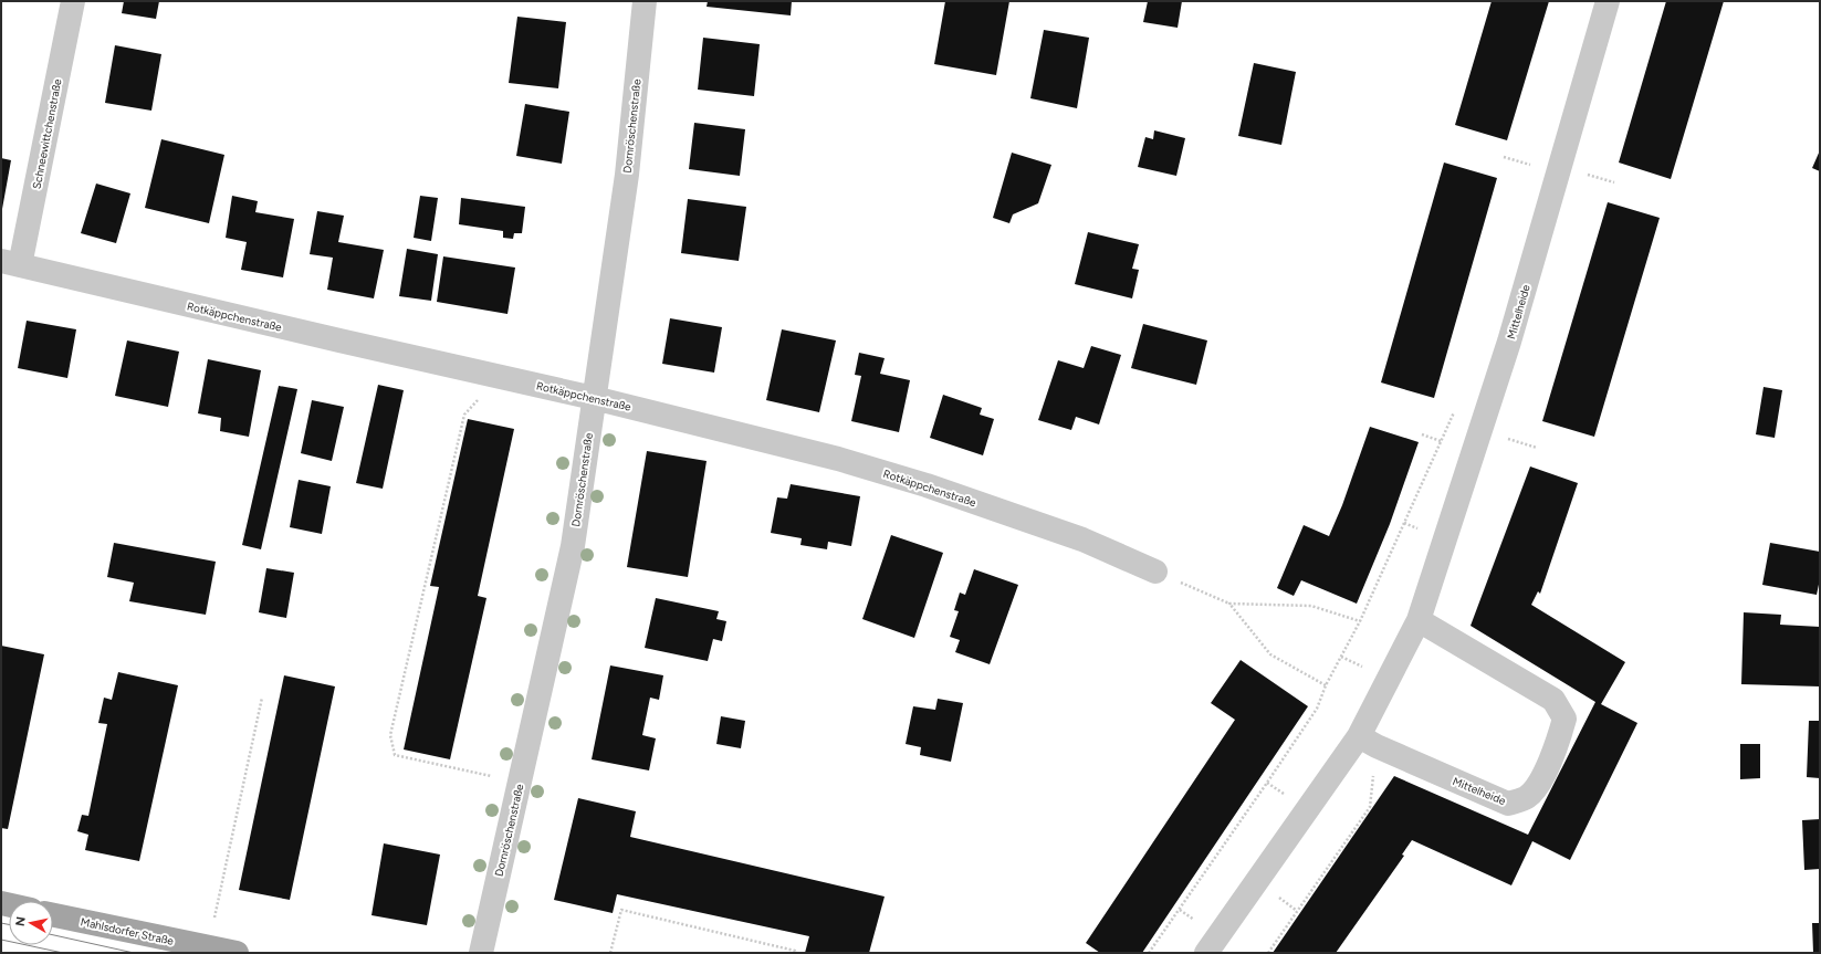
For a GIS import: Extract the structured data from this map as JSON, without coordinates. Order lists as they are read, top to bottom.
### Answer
{
  "streets": {
    "main road": ["Mahlsdorfer Straße"],
    "street": [
      "Dornröschenstraße",
      "Schneewittchenstraße",
      "Mittelheide",
      "Rotkäppchenstraße"
    ]
  },
  "crossings": [
    ["Dornröschenstraße", "Rotkäppchenstraße"],
    ["Schneewittchenstraße", "Rotkäppchenstraße"]
  ],
  "north": "left"
}
